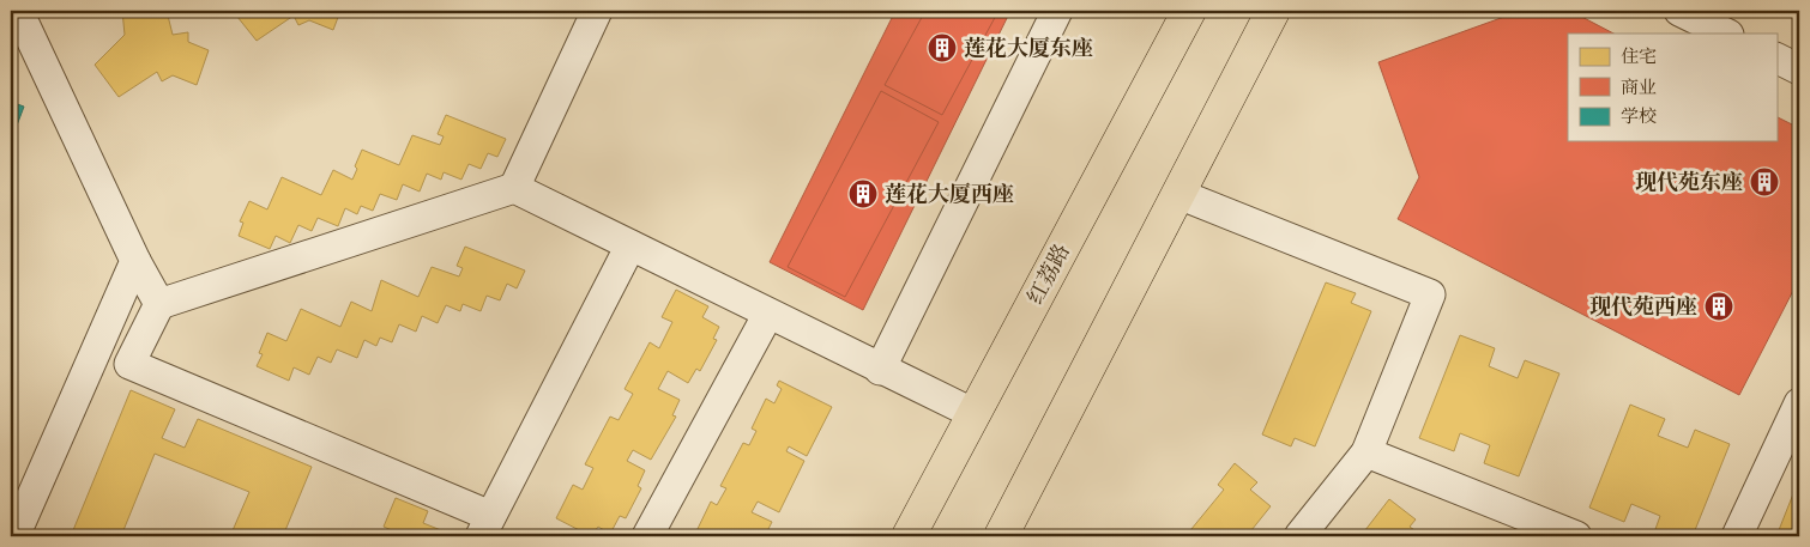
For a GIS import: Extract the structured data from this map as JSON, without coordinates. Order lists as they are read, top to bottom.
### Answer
{
  "streets": {
    "main road": ["红荔路"]
  },
  "places": {
    "building": [
      "莲花大厦东座",
      "现代苑东座",
      "莲花大厦西座",
      "现代苑西座"
    ]
  },
  "legend": ["住宅", "商业", "学校"]
}
